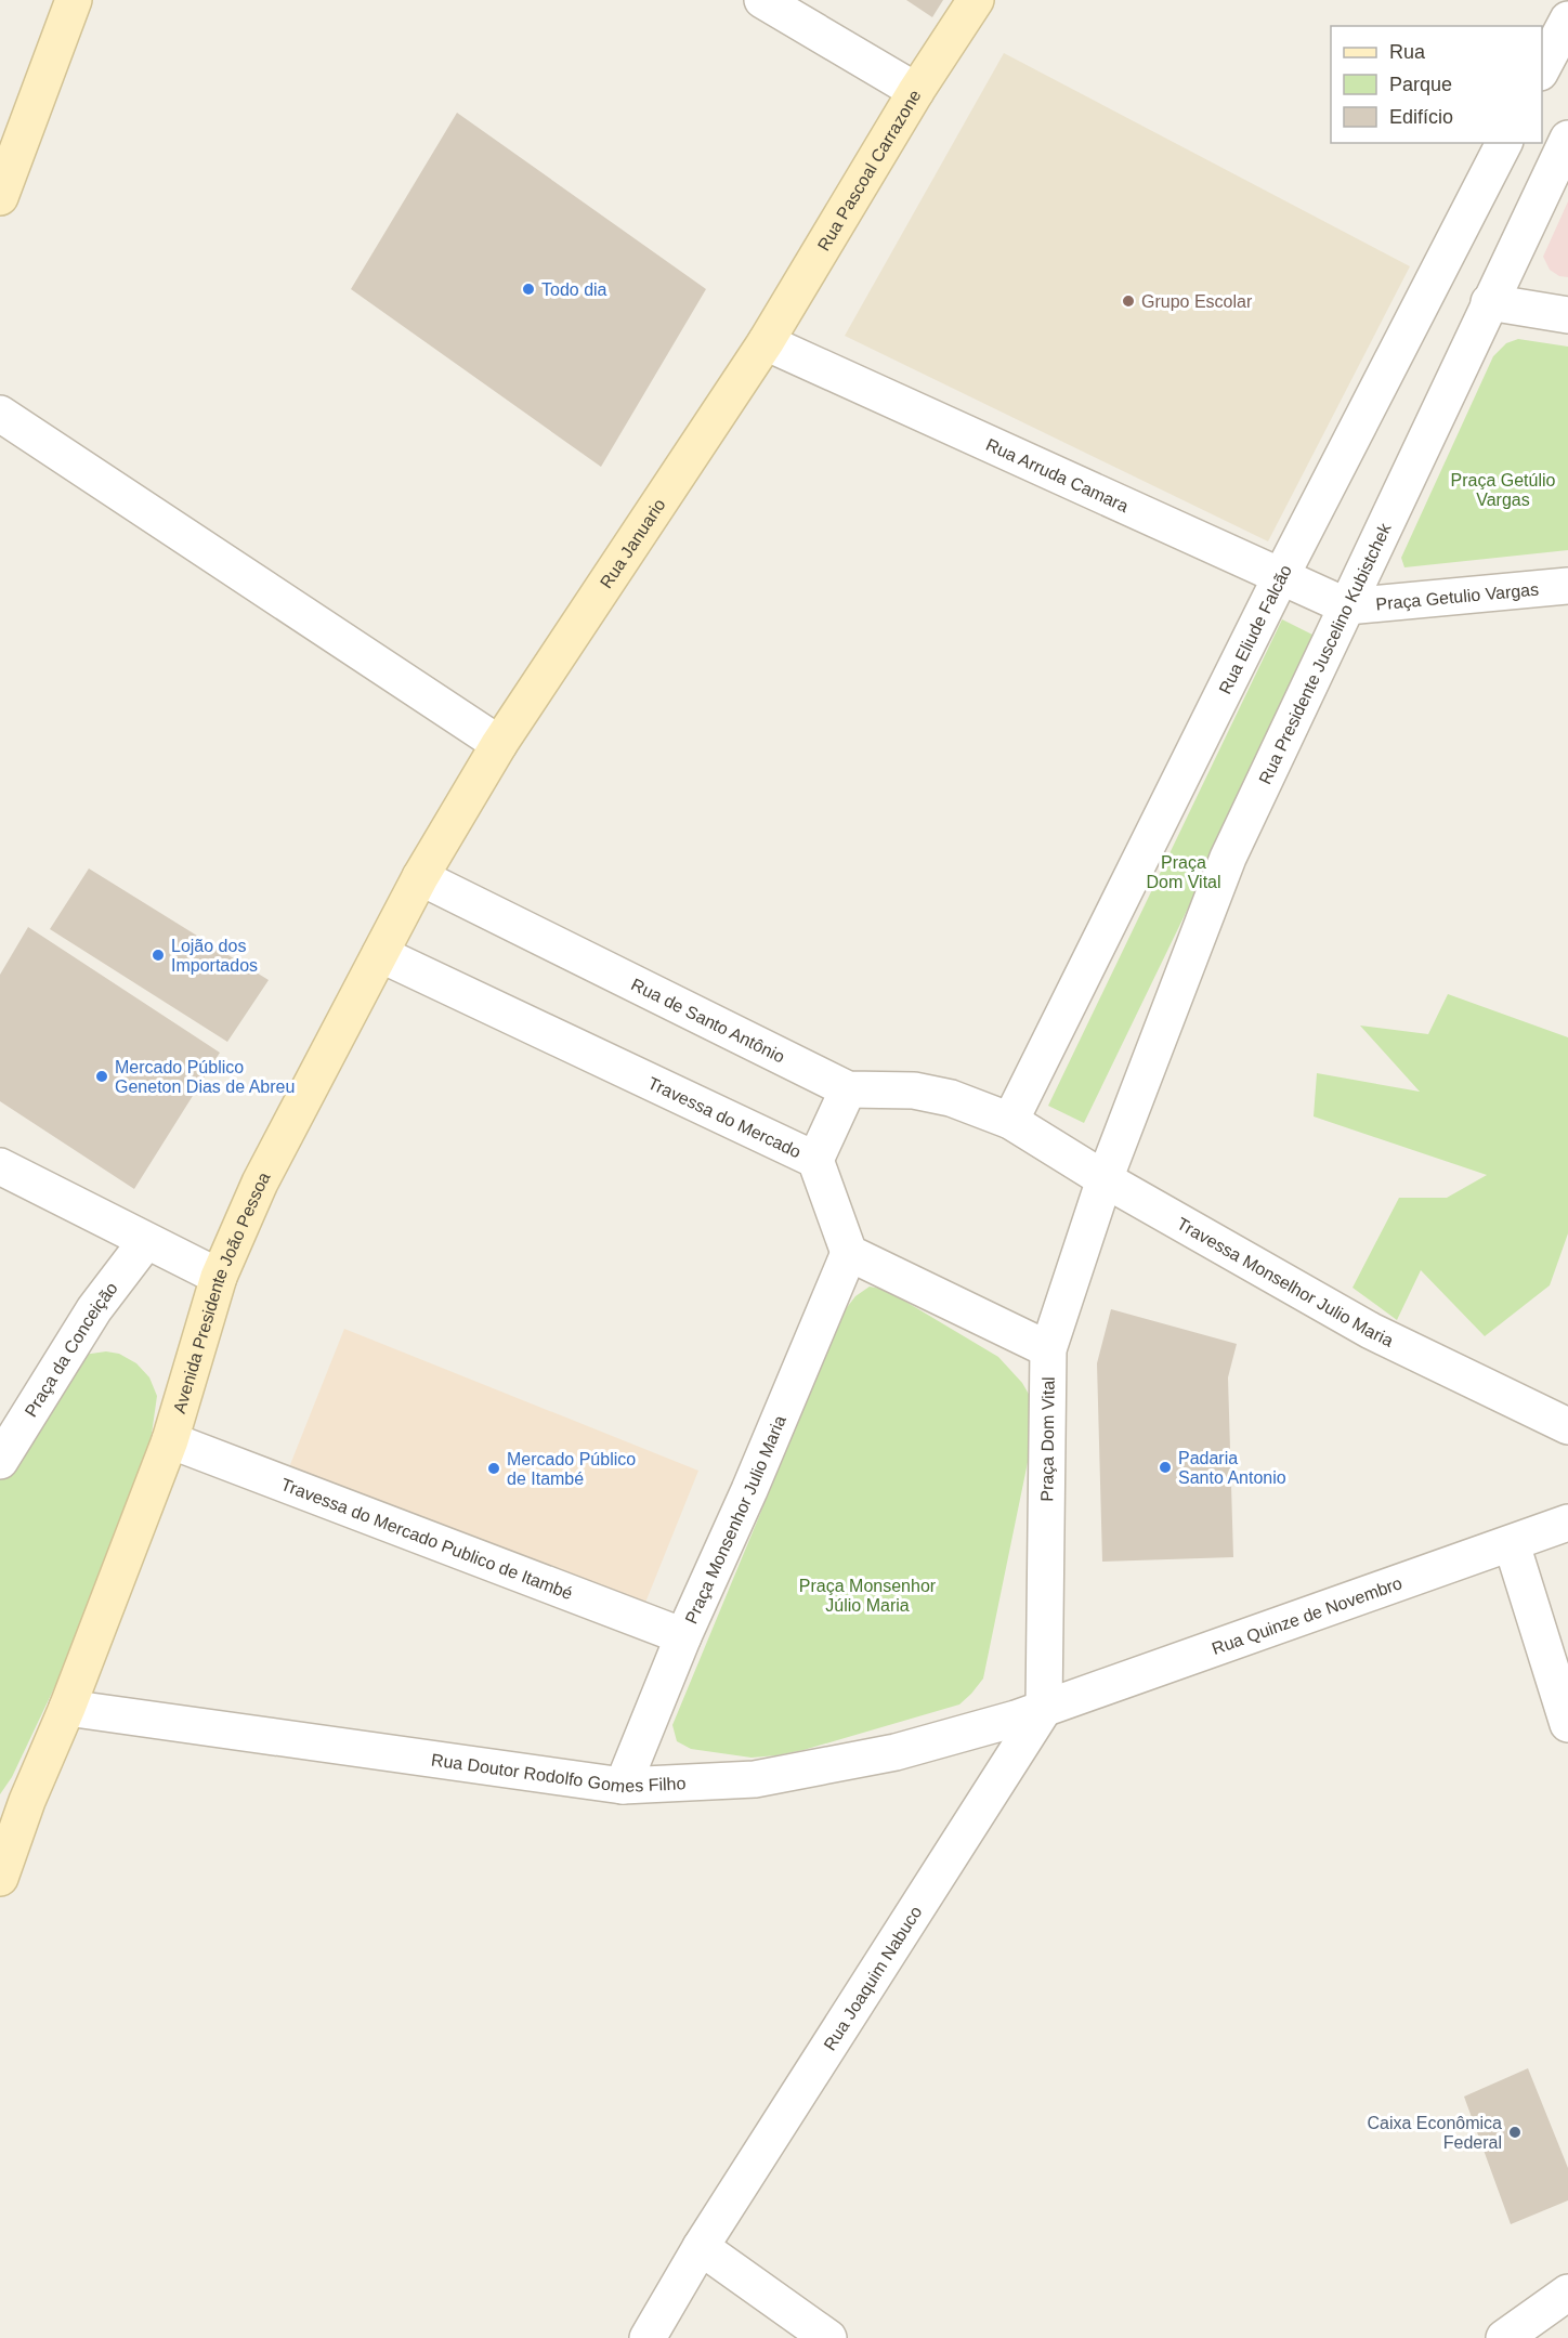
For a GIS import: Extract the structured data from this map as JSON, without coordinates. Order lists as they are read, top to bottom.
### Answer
{
  "streets": {
    "street": [
      "Rua Pascoal Carrazone",
      "Rua Arruda Camara",
      "Rua Januario",
      "Praça Getulio Vargas",
      "Rua Eliude Falcão",
      "Rua Presidente Juscelino Kubistchek",
      "Rua de Santo Antônio",
      "Travessa do Mercado",
      "Travessa Monselhor Julio Maria",
      "Avenida Presidente João Pessoa",
      "Praça da Conceição",
      "Praça Dom Vital",
      "Praça Monsenhor Julio Maria",
      "Travessa do Mercado Publico de Itambé",
      "Rua Quinze de Novembro",
      "Rua Doutor Rodolfo Gomes Filho",
      "Rua Joaquim Nabuco"
    ]
  },
  "crossings": [
    ["Rua Pascoal Carrazone", "Rua Arruda Camara"],
    ["Rua Pascoal Carrazone", "Rua Januario"],
    ["Rua Arruda Camara", "Rua Januario"],
    ["Rua Arruda Camara", "Praça Getulio Vargas"],
    ["Rua Arruda Camara", "Rua Eliude Falcão"],
    ["Rua Arruda Camara", "Rua Presidente Juscelino Kubistchek"],
    ["Rua Januario", "Avenida Presidente João Pessoa"],
    ["Praça Getulio Vargas", "Rua Presidente Juscelino Kubistchek"],
    ["Rua Eliude Falcão", "Rua de Santo Antônio"],
    ["Rua Eliude Falcão", "Travessa Monselhor Julio Maria"],
    ["Rua Presidente Juscelino Kubistchek", "Travessa Monselhor Julio Maria"],
    ["Rua Presidente Juscelino Kubistchek", "Praça Dom Vital"],
    ["Rua de Santo Antônio", "Travessa Monselhor Julio Maria"],
    ["Rua de Santo Antônio", "Avenida Presidente João Pessoa"],
    ["Travessa do Mercado", "Avenida Presidente João Pessoa"],
    ["Travessa do Mercado", "Praça Monsenhor Julio Maria"],
    ["Travessa Monselhor Julio Maria", "Praça Dom Vital"],
    ["Avenida Presidente João Pessoa", "Travessa do Mercado Publico de Itambé"],
    ["Avenida Presidente João Pessoa", "Rua Doutor Rodolfo Gomes Filho"],
    ["Praça Dom Vital", "Rua Quinze de Novembro"],
    ["Praça Dom Vital", "Rua Doutor Rodolfo Gomes Filho"],
    ["Praça Dom Vital", "Rua Joaquim Nabuco"],
    ["Praça Monsenhor Julio Maria", "Travessa do Mercado Publico de Itambé"],
    ["Praça Monsenhor Julio Maria", "Rua Doutor Rodolfo Gomes Filho"],
    ["Rua Quinze de Novembro", "Rua Doutor Rodolfo Gomes Filho"],
    ["Rua Quinze de Novembro", "Rua Joaquim Nabuco"],
    ["Rua Doutor Rodolfo Gomes Filho", "Rua Joaquim Nabuco"]
  ],
  "parks": ["Praça Getúlio Vargas", "Praça Dom Vital", "Praça Monsenhor Júlio Maria"],
  "places": [
    "Todo dia",
    "Grupo Escolar",
    "Lojão dos Importados",
    "Mercado Público Geneton Dias de Abreu",
    "Padaria Santo Antonio",
    "Mercado Público de Itambé",
    "Caixa Econômica Federal"
  ],
  "legend": ["Rua", "Parque", "Edifício"]
}
